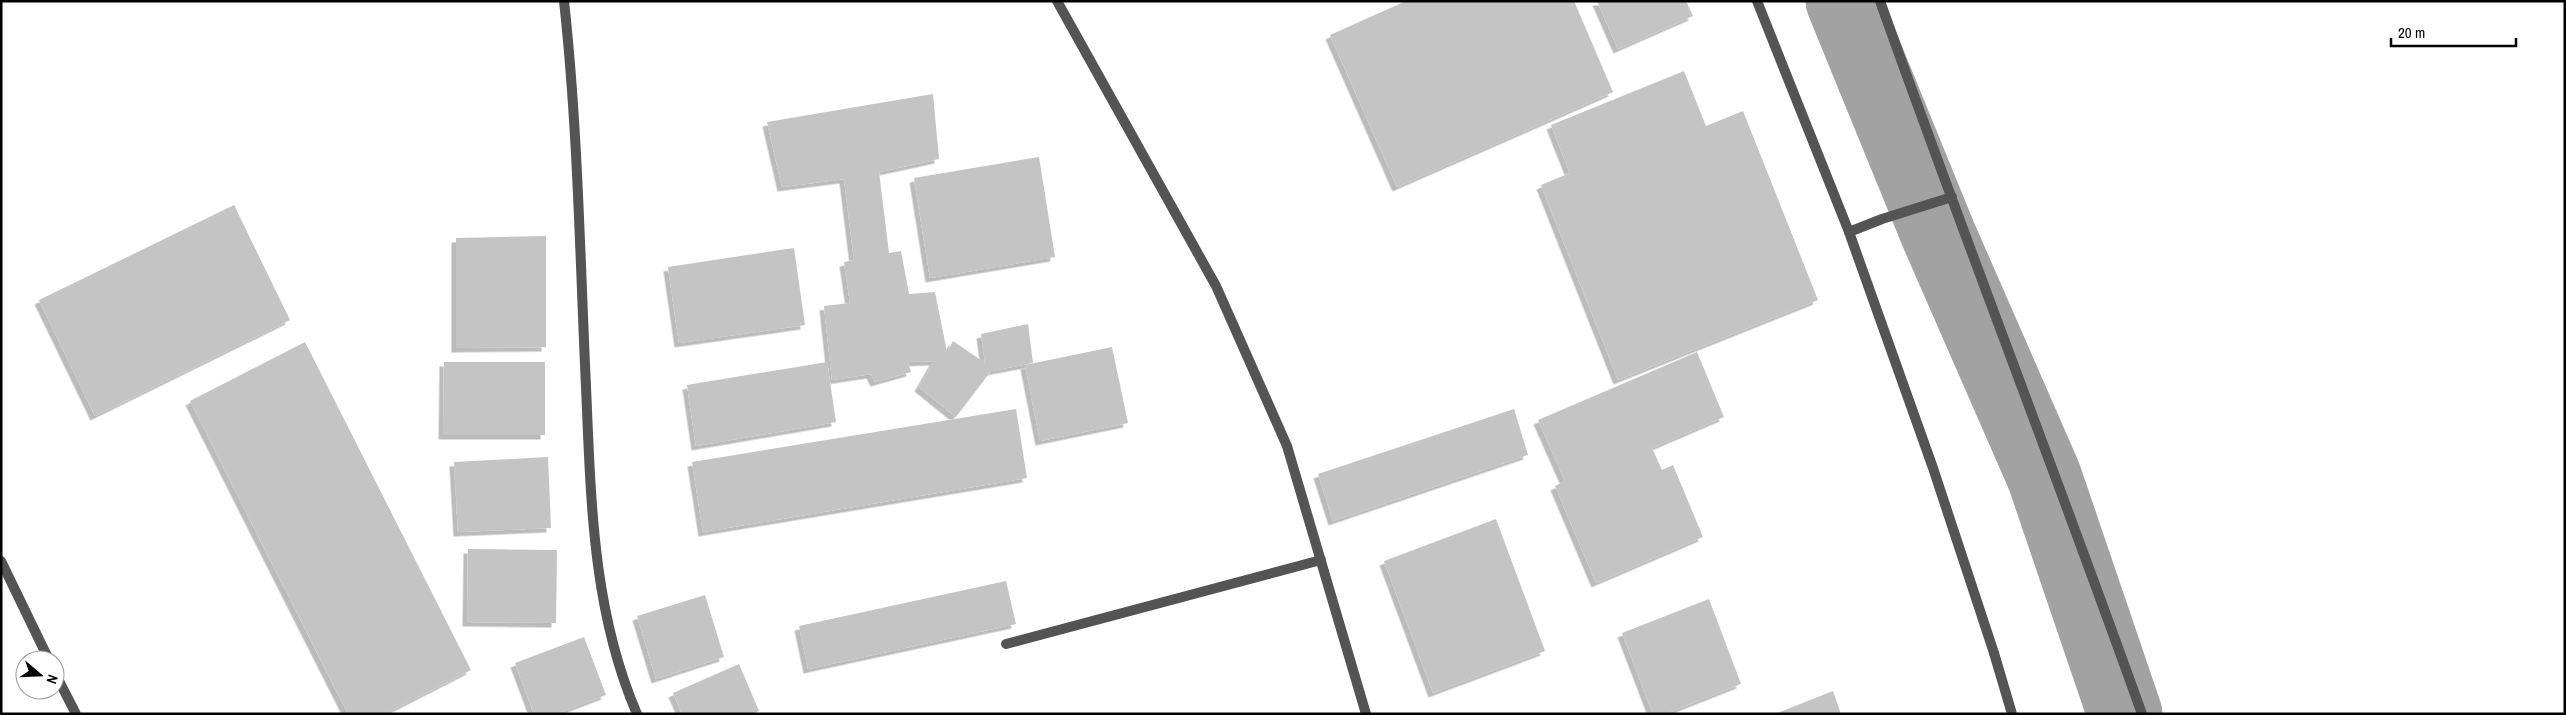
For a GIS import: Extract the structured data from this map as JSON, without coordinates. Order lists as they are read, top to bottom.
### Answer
{
  "scale_bar": "20 m",
  "north": "right"
}
